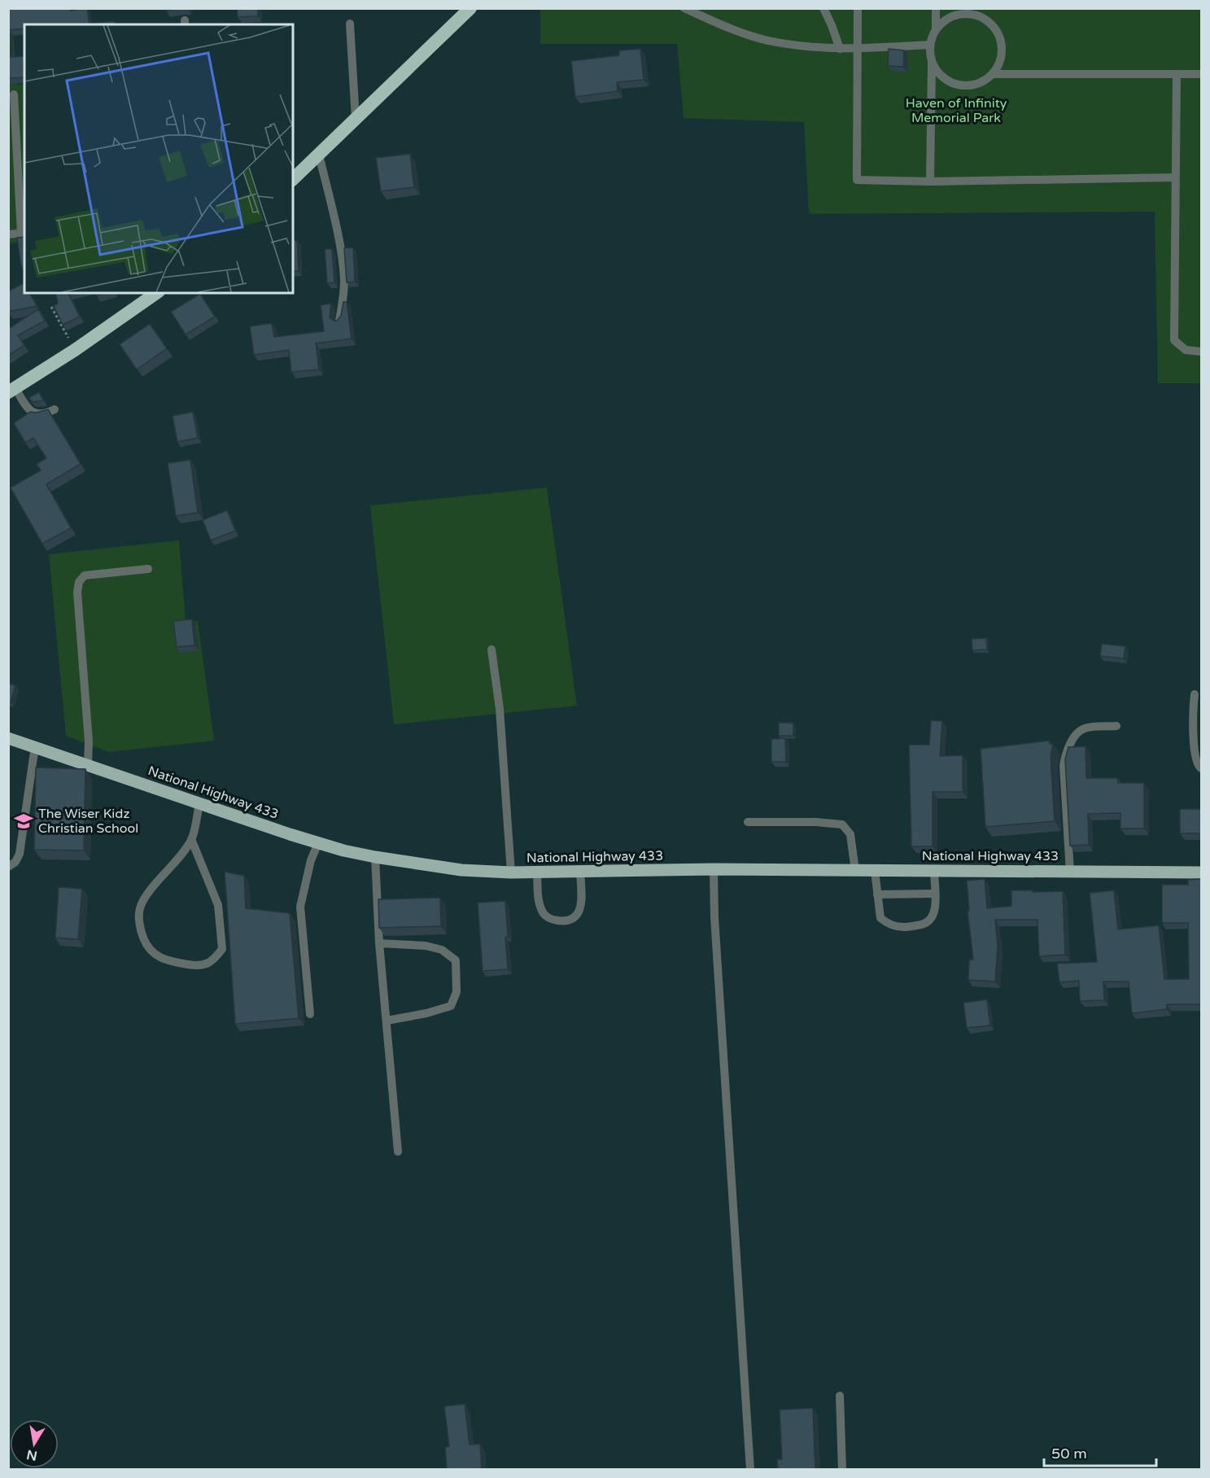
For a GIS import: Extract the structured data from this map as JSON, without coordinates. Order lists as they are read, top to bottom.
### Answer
{
  "streets": {
    "main road": ["National Highway 433"]
  },
  "parks": ["Haven of Infinity Memorial Park"],
  "places": {
    "school or university": ["The Wiser Kidz Christian School"]
  },
  "scale_bar": "50 m",
  "north": "bottom"
}
